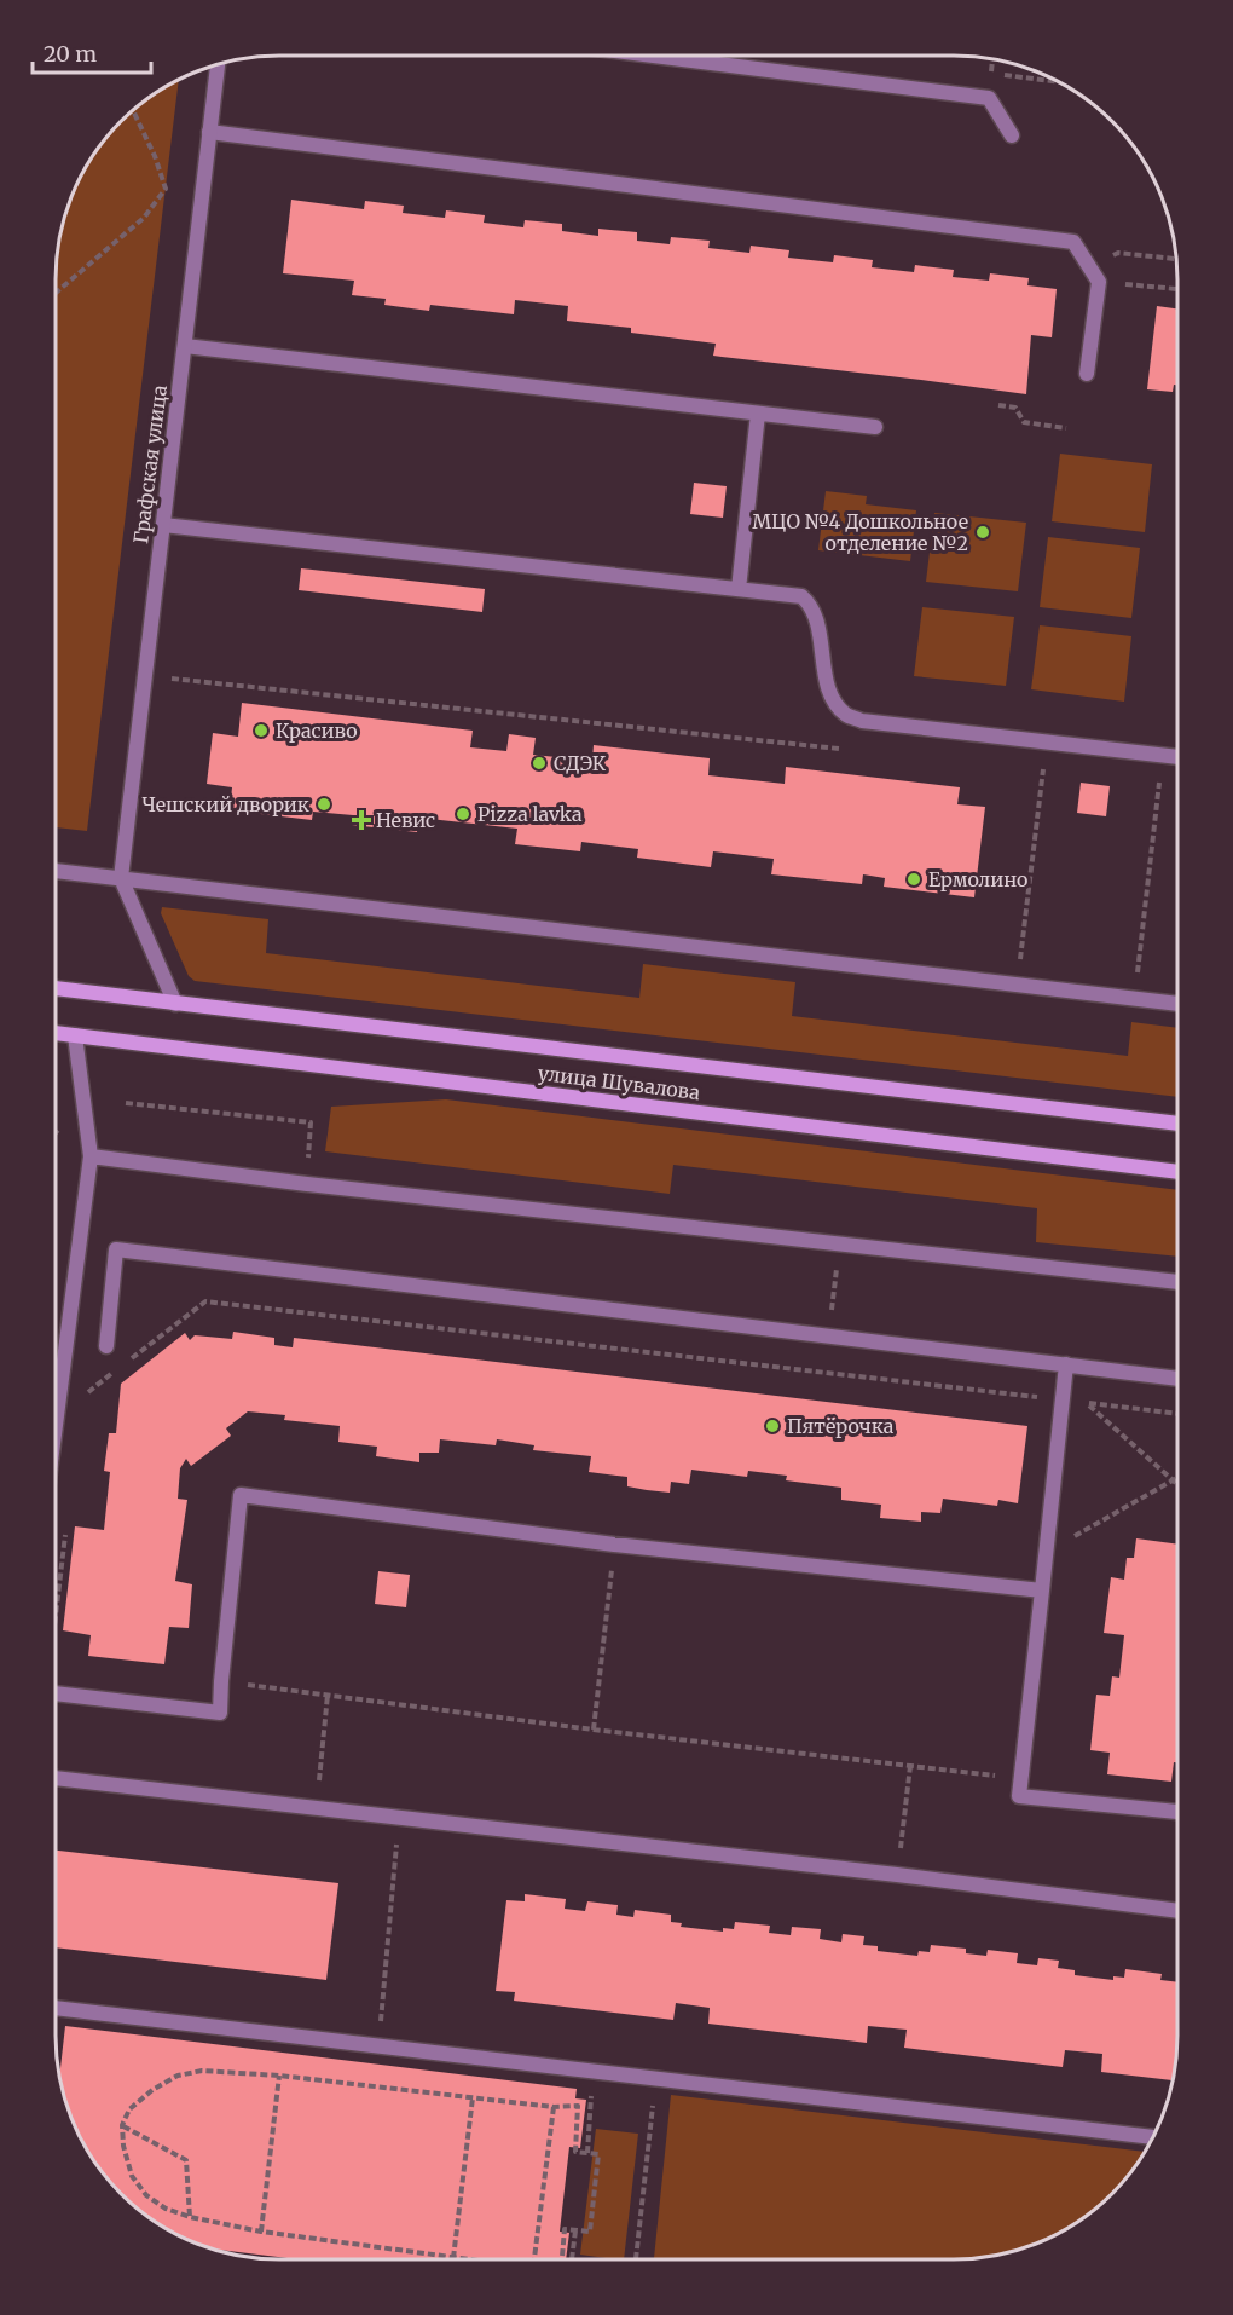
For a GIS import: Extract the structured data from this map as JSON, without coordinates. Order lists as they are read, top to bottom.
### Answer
{
  "streets": {
    "street": ["Графская улица", "улица Шувалова"]
  },
  "places": {
    "other": [
      "МЦО №4 Дошкольное отделение №2",
      "Красиво",
      "СДЭК",
      "Чешский дворик",
      "Pizza lavka",
      "Ермолино",
      "Пятёрочка"
    ],
    "health": ["Невис"]
  },
  "scale_bar": "20 m"
}
